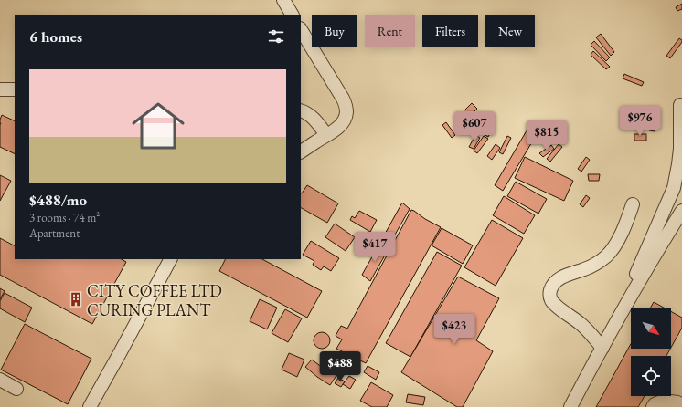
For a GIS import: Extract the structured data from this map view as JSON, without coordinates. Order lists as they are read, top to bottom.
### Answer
{
  "places": {
    "building": ["CITY COFFEE LTD CURING PLANT"]
  },
  "north": "bottom right",
  "page": {
    "chip": [
      "Buy",
      "Rent",
      "Filters",
      "New"
    ],
    "heading": "6 homes",
    "list": [
      {
        "name": "$488/mo",
        "note": "3 rooms · 74 m² · Apartment"
      }
    ],
    "price": [
      "$976",
      "$607",
      "$815",
      "$417",
      "$423",
      "$488"
    ]
  }
}
